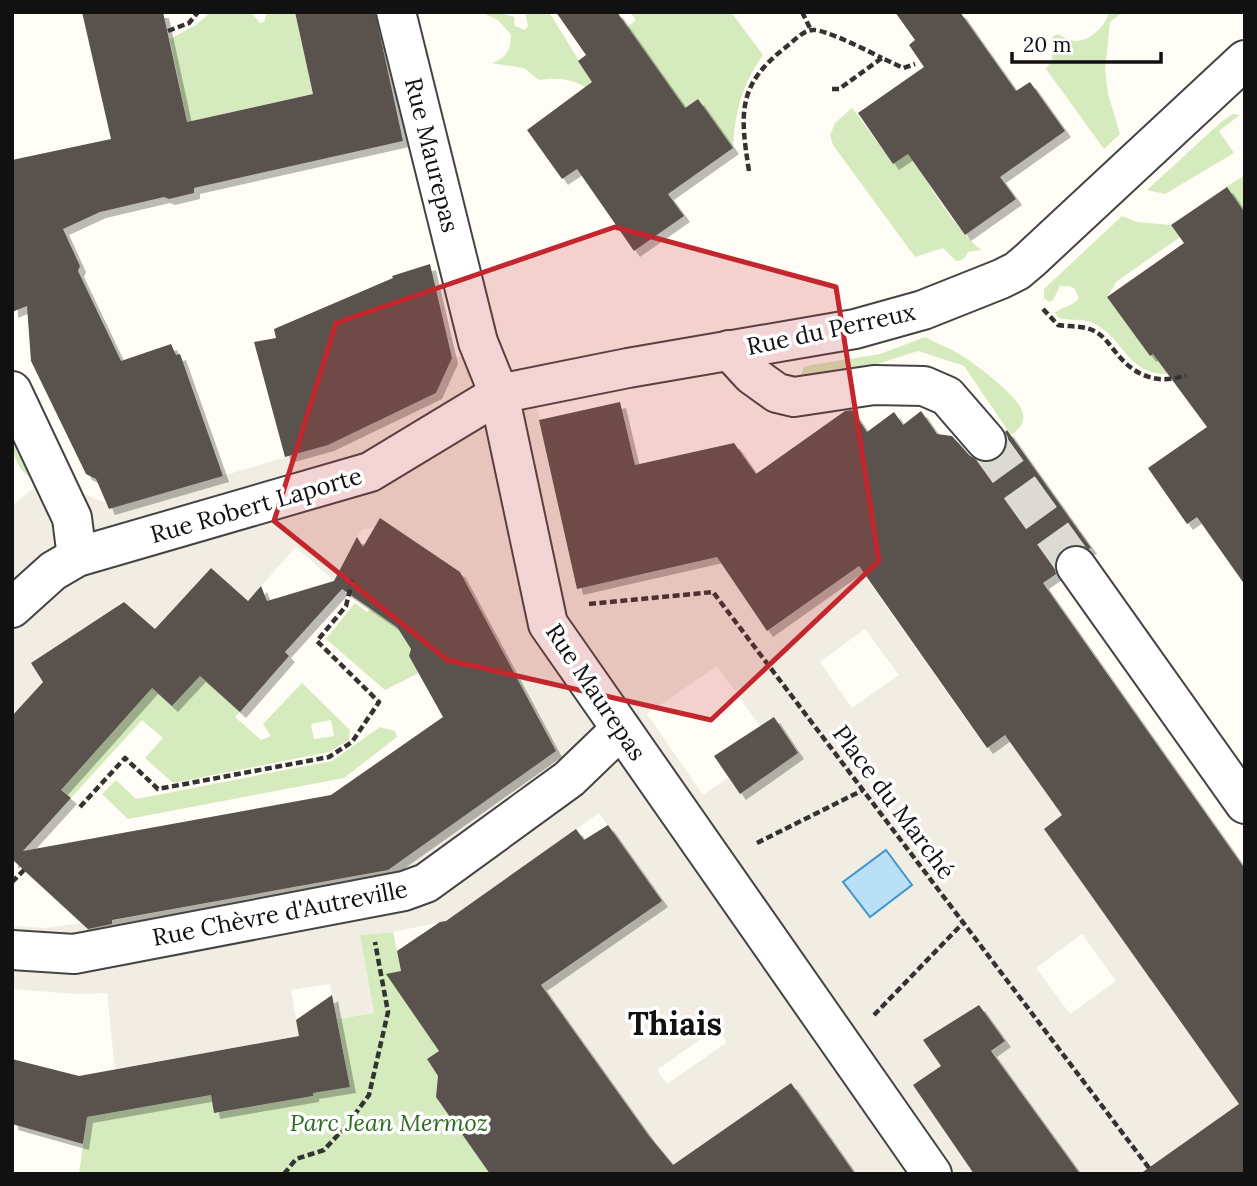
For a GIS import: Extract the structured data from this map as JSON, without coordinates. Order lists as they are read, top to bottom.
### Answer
{
  "streets": {
    "street": [
      "Rue Maurepas",
      "Rue du Perreux",
      "Rue Robert Laporte",
      "Rue Chèvre d'Autreville"
    ],
    "path": ["Place du Marché"]
  },
  "crossings": [
    ["Rue Maurepas", "Rue du Perreux"],
    ["Rue Maurepas", "Rue Robert Laporte"],
    ["Rue Maurepas", "Place du Marché"],
    ["Rue Maurepas", "Rue Chèvre d'Autreville"],
    ["Rue du Perreux", "Rue Robert Laporte"]
  ],
  "districts": ["Thiais"],
  "parks": ["Parc Jean Mermoz"],
  "scale_bar": "20 m"
}
